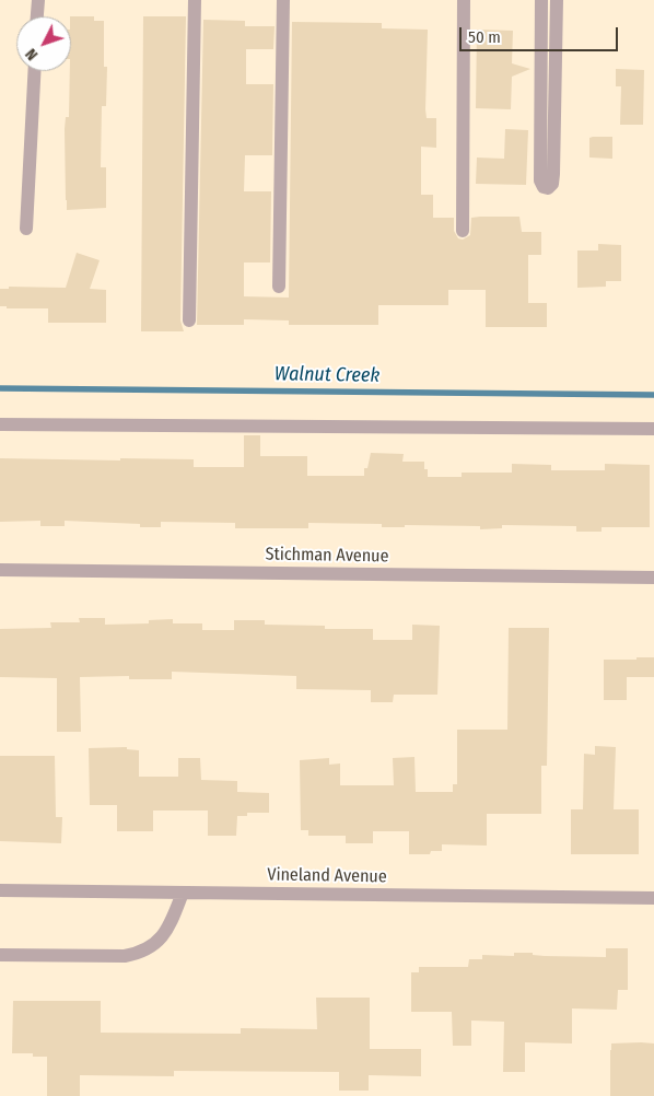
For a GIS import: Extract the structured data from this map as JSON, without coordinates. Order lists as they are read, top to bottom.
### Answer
{
  "streets": {
    "street": ["Stichman Avenue", "Vineland Avenue"]
  },
  "water": ["Walnut Creek"],
  "scale_bar": "50 m",
  "north": "bottom left"
}
